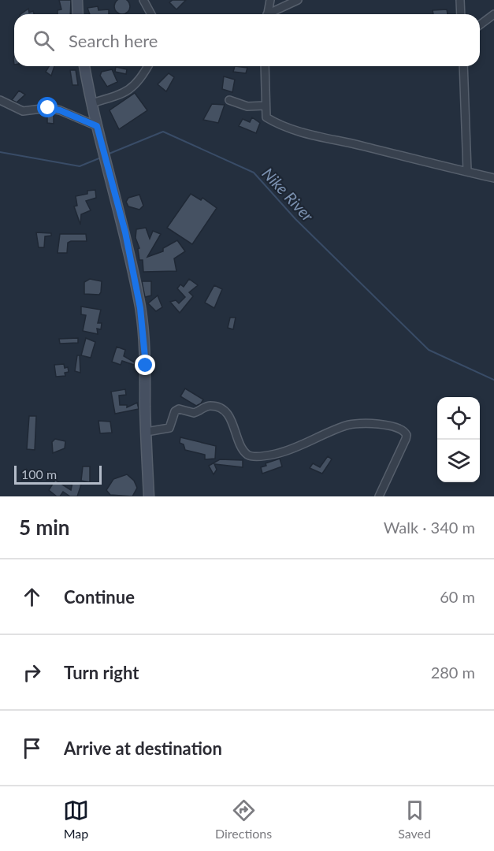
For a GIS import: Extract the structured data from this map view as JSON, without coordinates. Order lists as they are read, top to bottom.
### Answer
{
  "water": ["Nike River"],
  "scale_bar": "100 m",
  "page": {
    "search": "Search here",
    "scale": "100 m",
    "heading": ["5 min", "Walk · 340 m"],
    "list": [
      ["Continue", "60 m"],
      ["Turn right", "280 m"],
      "Arrive at destination"
    ],
    "nav": ["Map", "Directions", "Saved"]
  }
}
